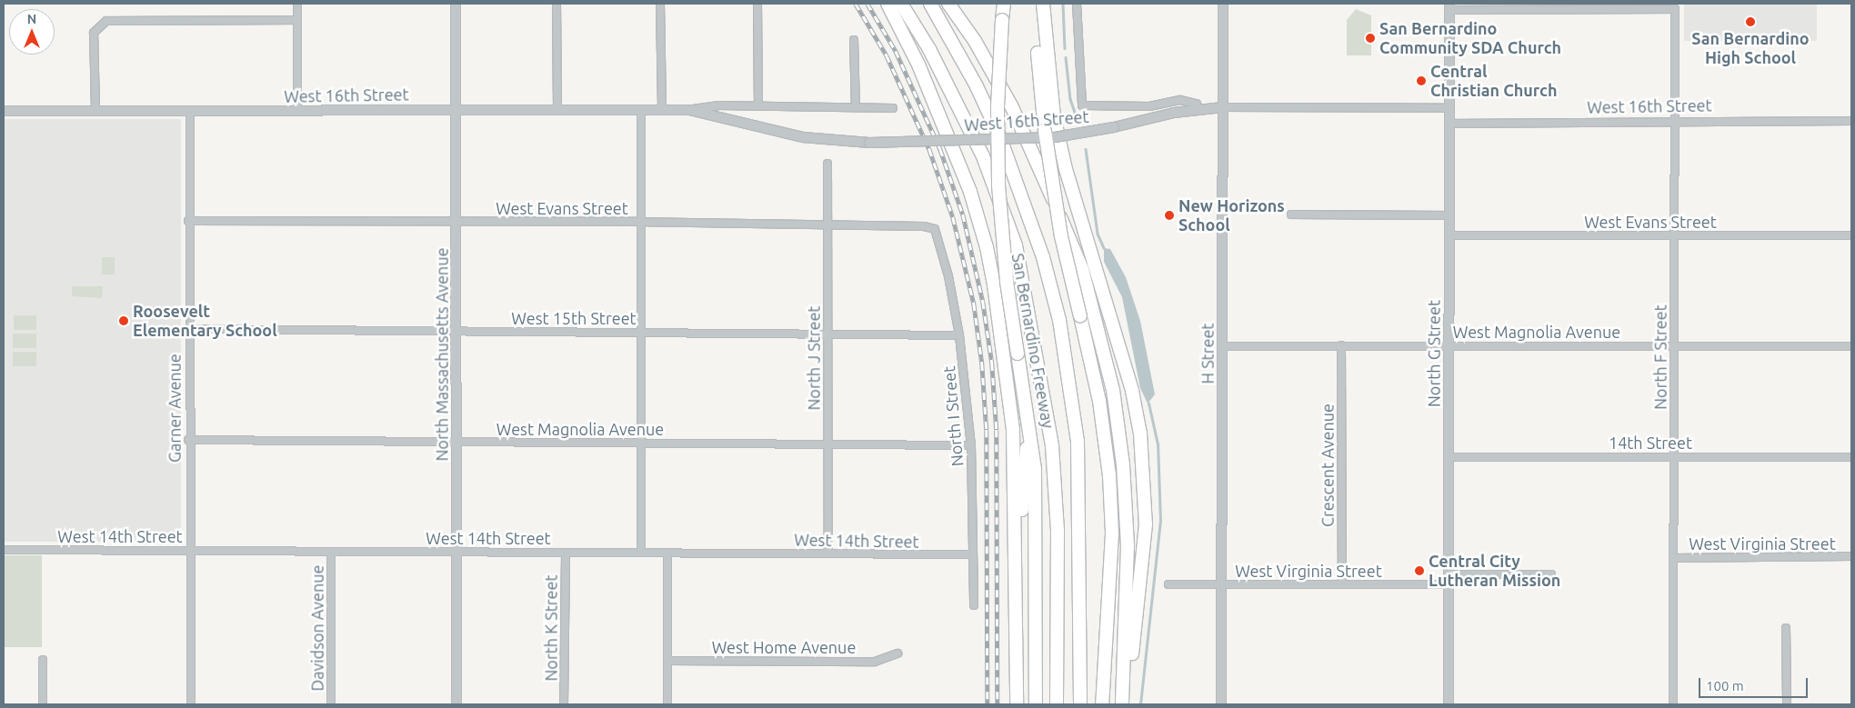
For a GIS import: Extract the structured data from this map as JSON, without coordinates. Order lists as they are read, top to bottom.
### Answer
{
  "streets": {
    "highway": ["San Bernardino Freeway"],
    "street": [
      "West 16th Street",
      "West Evans Street",
      "West 15th Street",
      "West Magnolia Avenue",
      "H Street",
      "North G Street",
      "North Massachusetts Avenue",
      "North F Street",
      "North J Street",
      "Garner Avenue",
      "North I Street",
      "14th Street",
      "Crescent Avenue",
      "West 14th Street",
      "West Virginia Street",
      "Davidson Avenue",
      "North K Street",
      "West Home Avenue"
    ]
  },
  "crossings": [
    ["West 16th Street", "H Street"],
    ["West 16th Street", "North G Street"],
    ["West 16th Street", "North Massachusetts Avenue"],
    ["West 16th Street", "North F Street"],
    ["West 16th Street", "Garner Avenue"],
    ["West Evans Street", "North G Street"],
    ["West Evans Street", "North Massachusetts Avenue"],
    ["West Evans Street", "North F Street"],
    ["West Evans Street", "North J Street"],
    ["West Evans Street", "Garner Avenue"],
    ["West Evans Street", "North I Street"],
    ["West 15th Street", "North Massachusetts Avenue"],
    ["West 15th Street", "North J Street"],
    ["West 15th Street", "Garner Avenue"],
    ["West 15th Street", "North I Street"],
    ["West Magnolia Avenue", "H Street"],
    ["West Magnolia Avenue", "North G Street"],
    ["West Magnolia Avenue", "North Massachusetts Avenue"],
    ["West Magnolia Avenue", "North F Street"],
    ["West Magnolia Avenue", "North J Street"],
    ["West Magnolia Avenue", "Garner Avenue"],
    ["West Magnolia Avenue", "North I Street"],
    ["West Magnolia Avenue", "Crescent Avenue"],
    ["H Street", "West Virginia Street"],
    ["North G Street", "North F Street"],
    ["North G Street", "14th Street"],
    ["North G Street", "West Virginia Street"],
    ["North Massachusetts Avenue", "West 14th Street"],
    ["North F Street", "14th Street"],
    ["North F Street", "West Virginia Street"],
    ["North J Street", "West 14th Street"],
    ["Garner Avenue", "West 14th Street"],
    ["North I Street", "West 14th Street"],
    ["Crescent Avenue", "West Virginia Street"],
    ["West 14th Street", "Davidson Avenue"],
    ["West 14th Street", "North K Street"]
  ],
  "places": [
    "San Bernardino High School",
    "San Bernardino Community SDA Church",
    "Central Christian Church",
    "New Horizons School",
    "Roosevelt Elementary School",
    "Central City Lutheran Mission"
  ],
  "scale_bar": "100 m",
  "north": "top"
}
